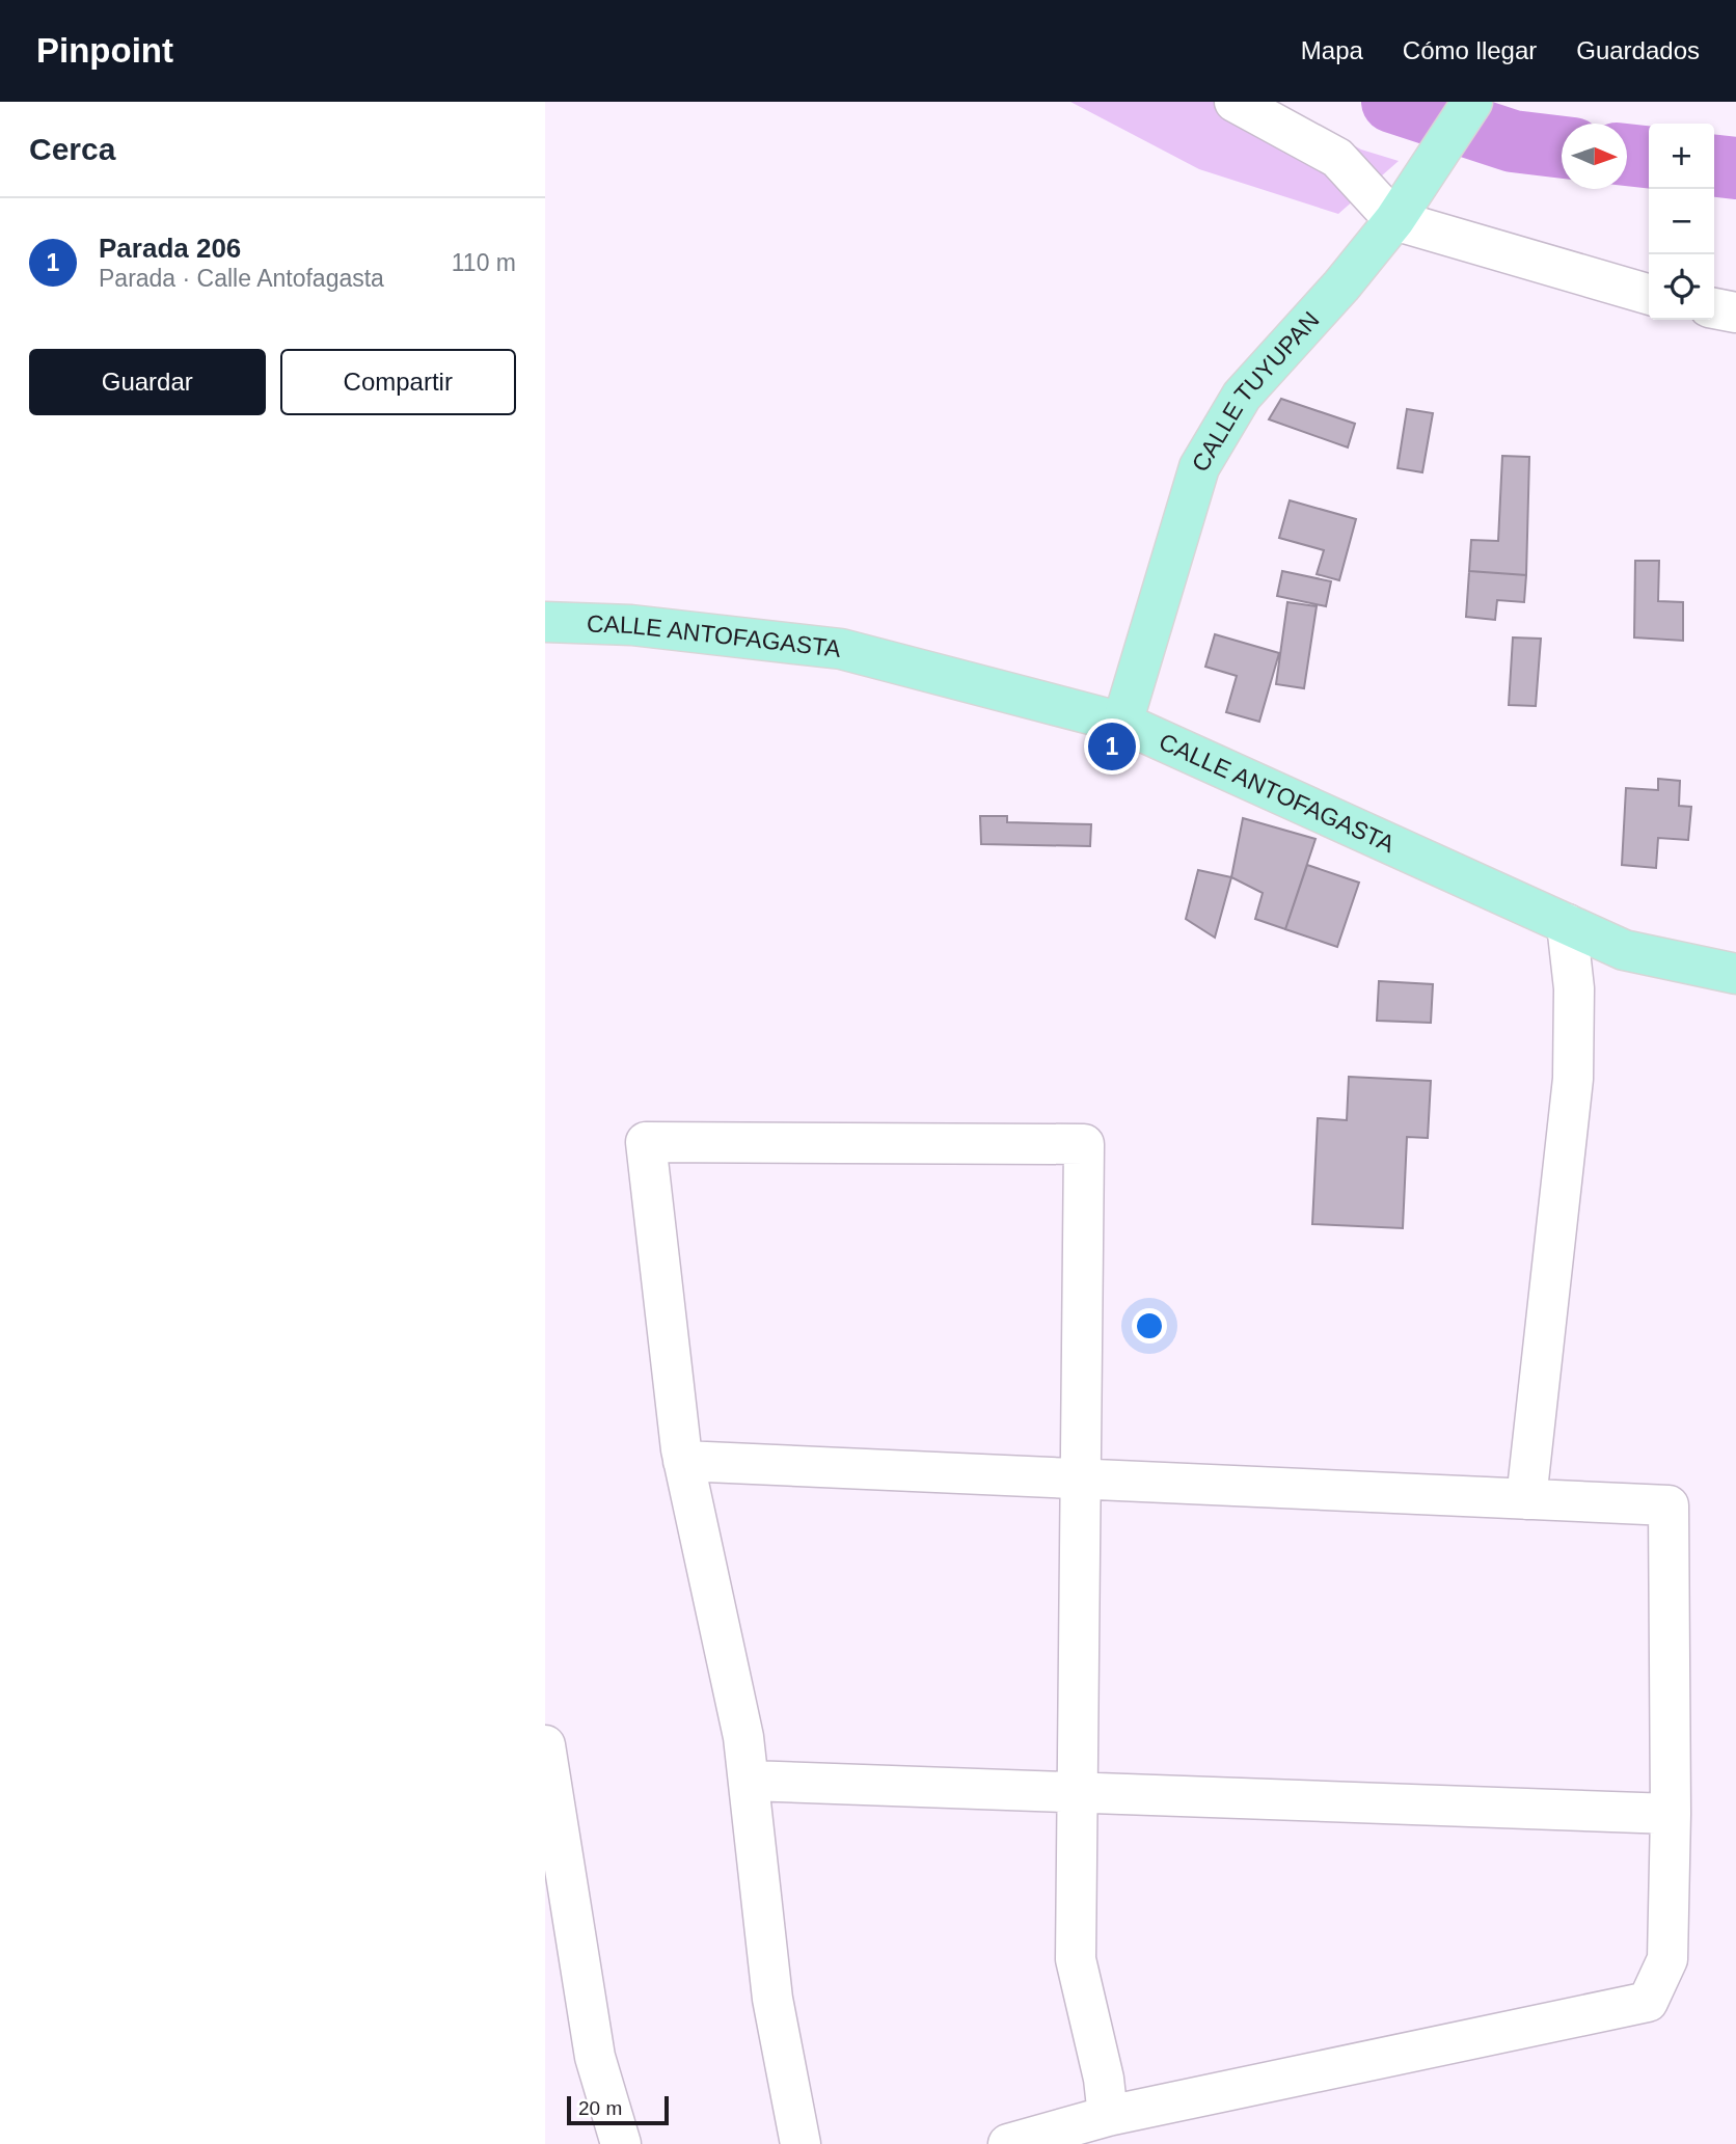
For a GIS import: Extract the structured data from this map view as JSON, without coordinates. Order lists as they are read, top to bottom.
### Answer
{
  "streets": {
    "main road": ["CALLE TUYUPAN", "CALLE ANTOFAGASTA"]
  },
  "crossings": [
    ["CALLE TUYUPAN", "CALLE ANTOFAGASTA"]
  ],
  "scale_bar": "20 m",
  "north": "right",
  "page": {
    "header": "Pinpoint",
    "nav": ["Mapa", "Cómo llegar", "Guardados"],
    "heading": "Cerca",
    "map_buttons": ["+", "−"],
    "list": [
      {
        "mark": "1",
        "name": "Parada 206",
        "note": "Parada · Calle Antofagasta",
        "value": "110 m"
      }
    ],
    "buttons": ["Guardar", "Compartir"],
    "pins": "1",
    "scale": "20 m"
  }
}
